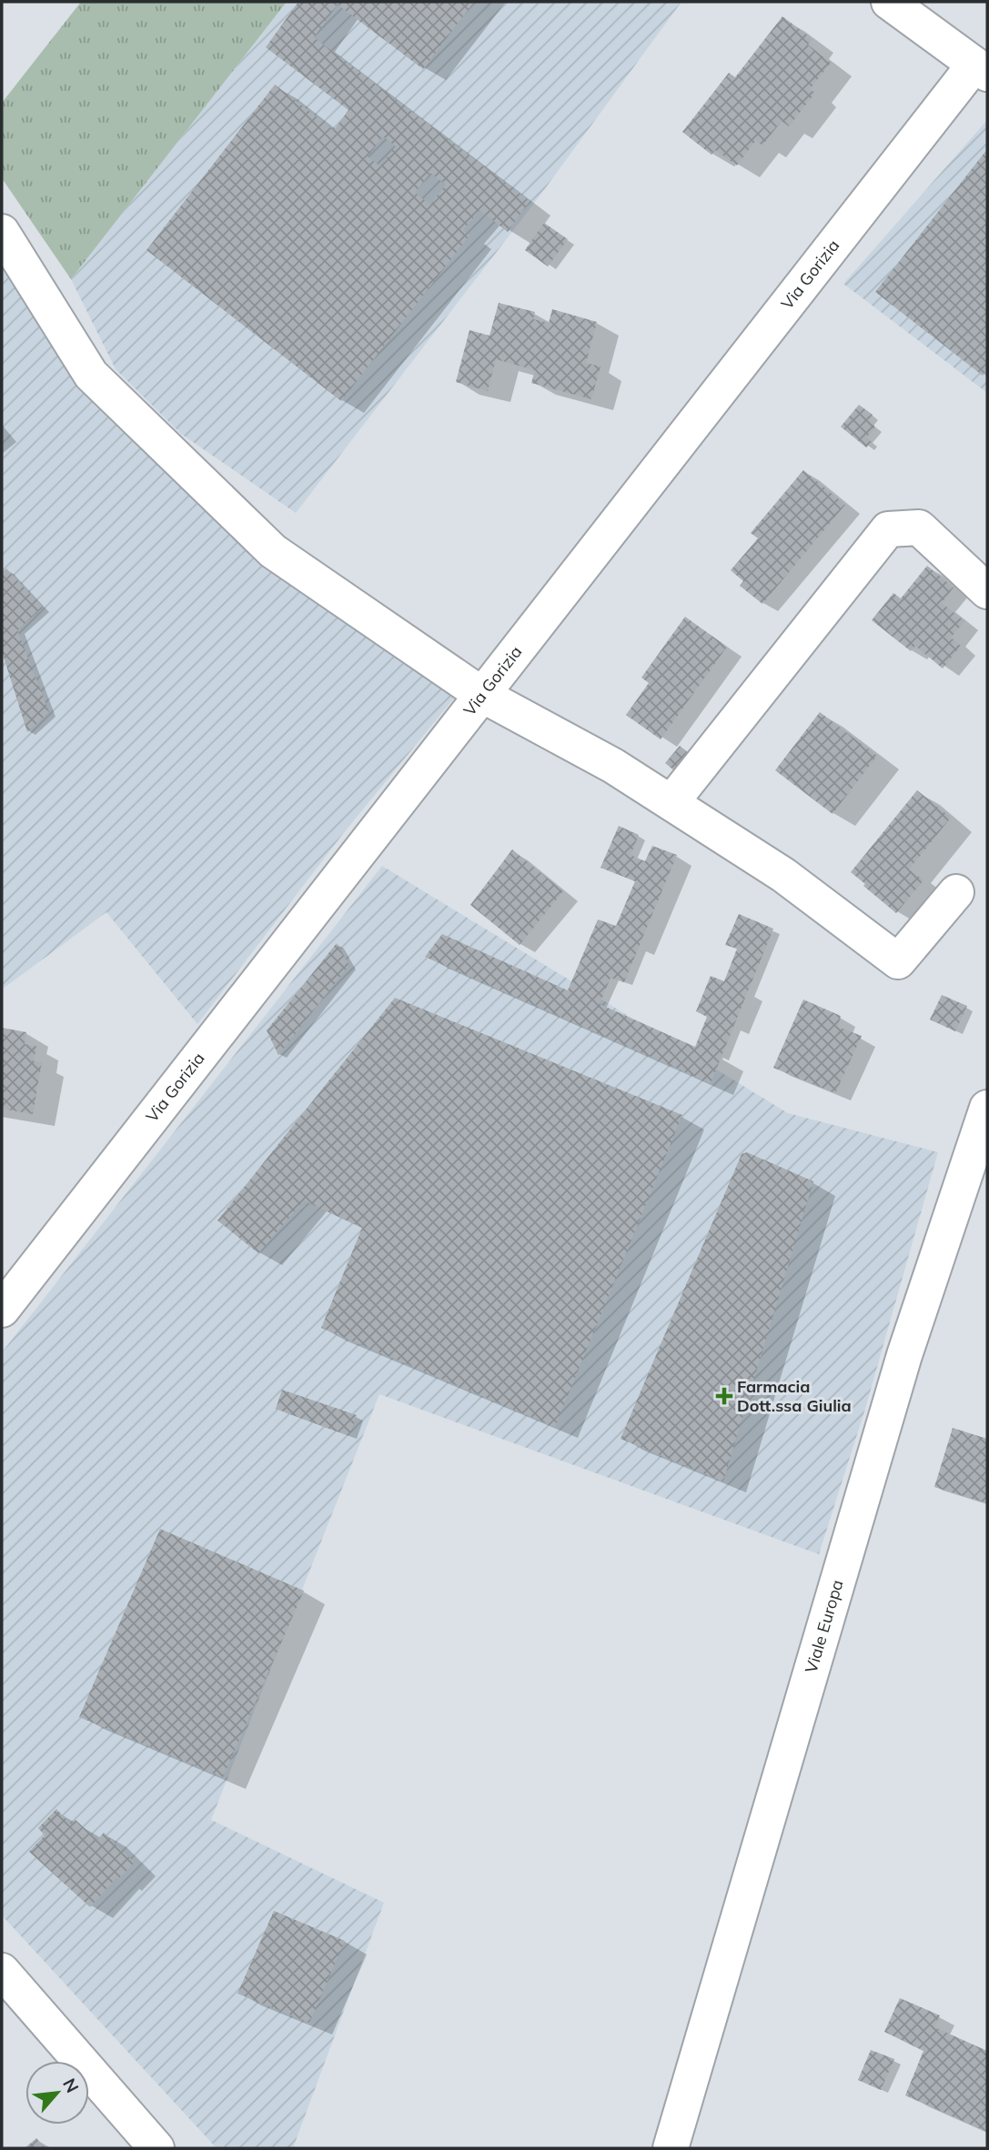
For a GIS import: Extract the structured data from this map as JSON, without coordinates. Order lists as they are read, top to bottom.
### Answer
{
  "streets": {
    "street": ["Via Gorizia", "Viale Europa"]
  },
  "places": {
    "health": ["Farmacia Dott.ssa Giulia"]
  },
  "north": "top right"
}
